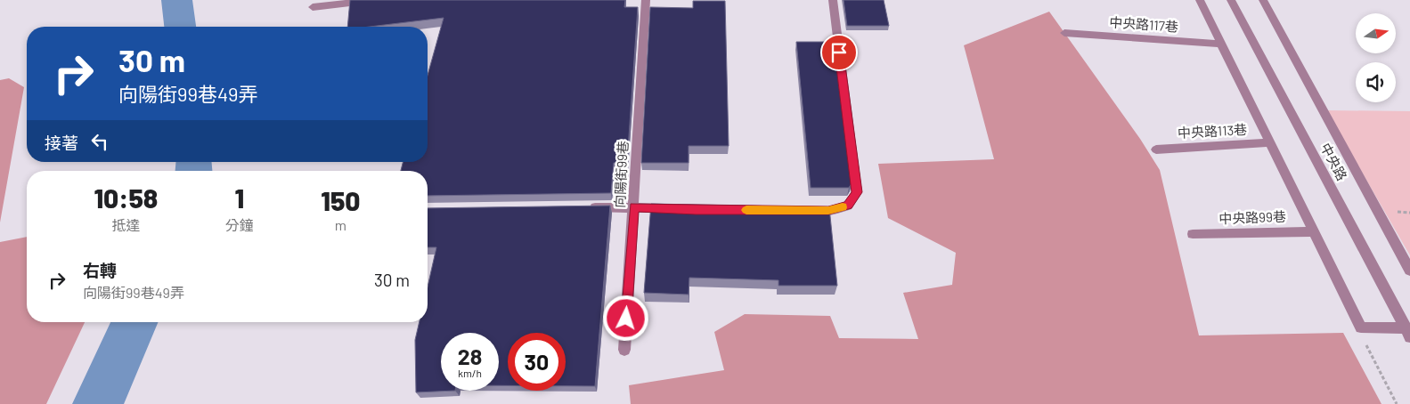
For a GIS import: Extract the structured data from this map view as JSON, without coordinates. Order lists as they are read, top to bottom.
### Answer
{
  "streets": {
    "street": [
      "中央路117巷",
      "中央路113巷",
      "中央路",
      "向陽街99巷",
      "中央路99巷"
    ]
  },
  "north": "right",
  "page": {
    "turn": ["30 m", "向陽街99巷49弄"],
    "then": "接著",
    "eta": [
      "10:58",
      "抵達",
      "1",
      "分鐘",
      "150",
      "m"
    ],
    "list": [
      {
        "name": "右轉",
        "note": "向陽街99巷49弄",
        "value": "30 m"
      }
    ],
    "speed": "28 km/h",
    "limit": "30"
  }
}
